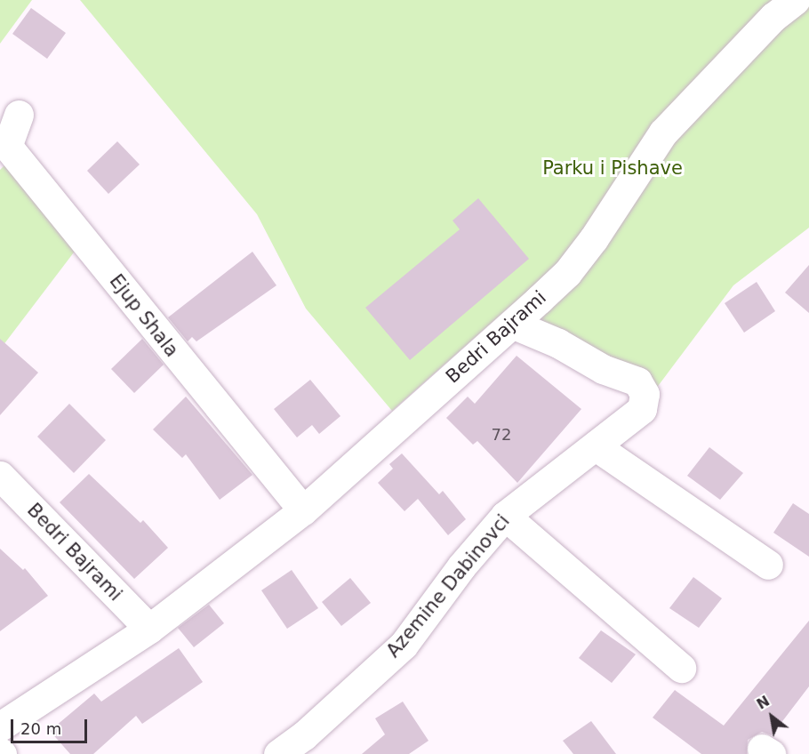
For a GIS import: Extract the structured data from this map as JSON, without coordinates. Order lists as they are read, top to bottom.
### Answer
{
  "streets": {
    "street": ["Ejup Shala", "Bedri Bajrami", "Azemine Dabinovci"]
  },
  "crossings": [
    ["Ejup Shala", "Bedri Bajrami"],
    ["Bedri Bajrami", "Azemine Dabinovci"]
  ],
  "parks": ["Parku i Pishave"],
  "house_numbers": ["72"],
  "scale_bar": "20 m",
  "north": "top left"
}
